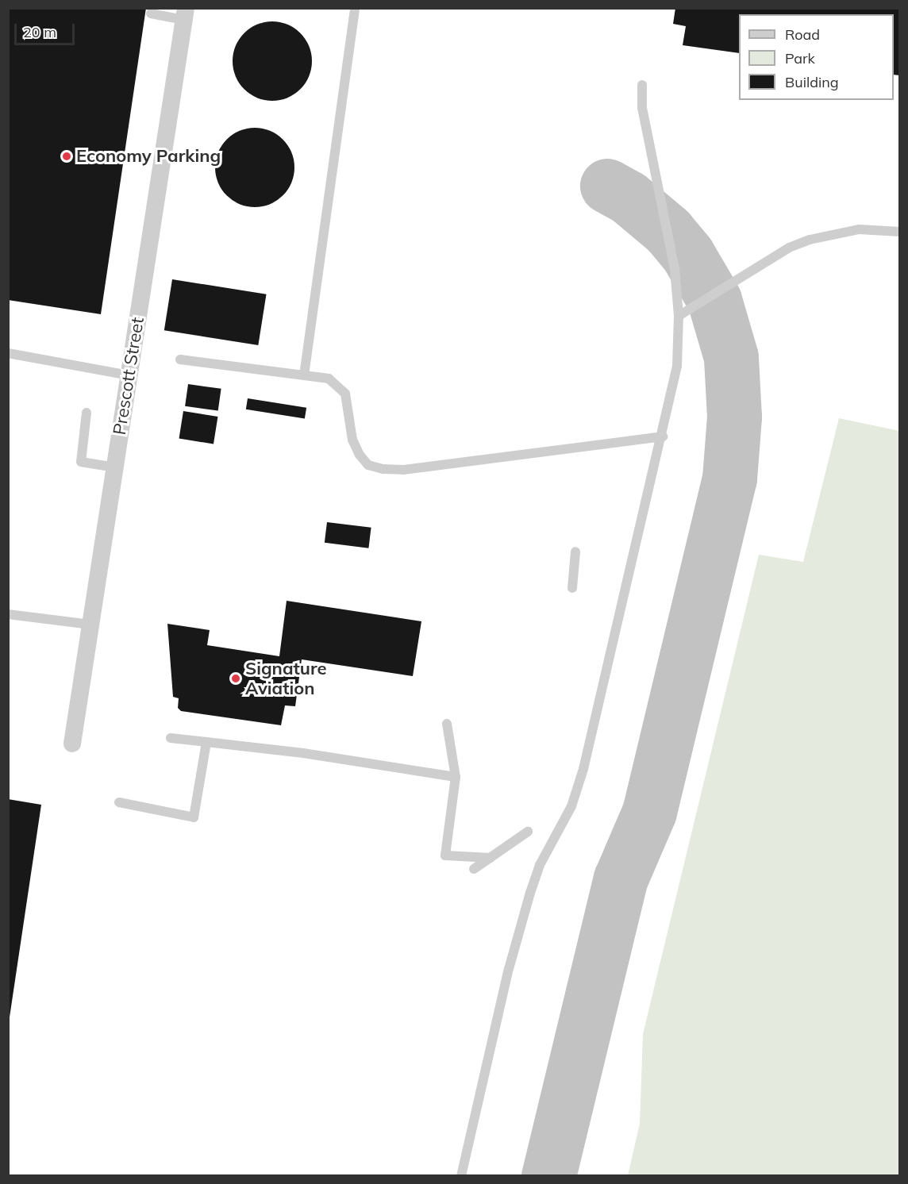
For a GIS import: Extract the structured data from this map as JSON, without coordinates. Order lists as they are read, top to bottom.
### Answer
{
  "streets": {
    "street": ["Prescott Street"]
  },
  "places": ["Economy Parking", "Signature Aviation"],
  "legend": ["Road", "Park", "Building"],
  "scale_bar": "20 m"
}
